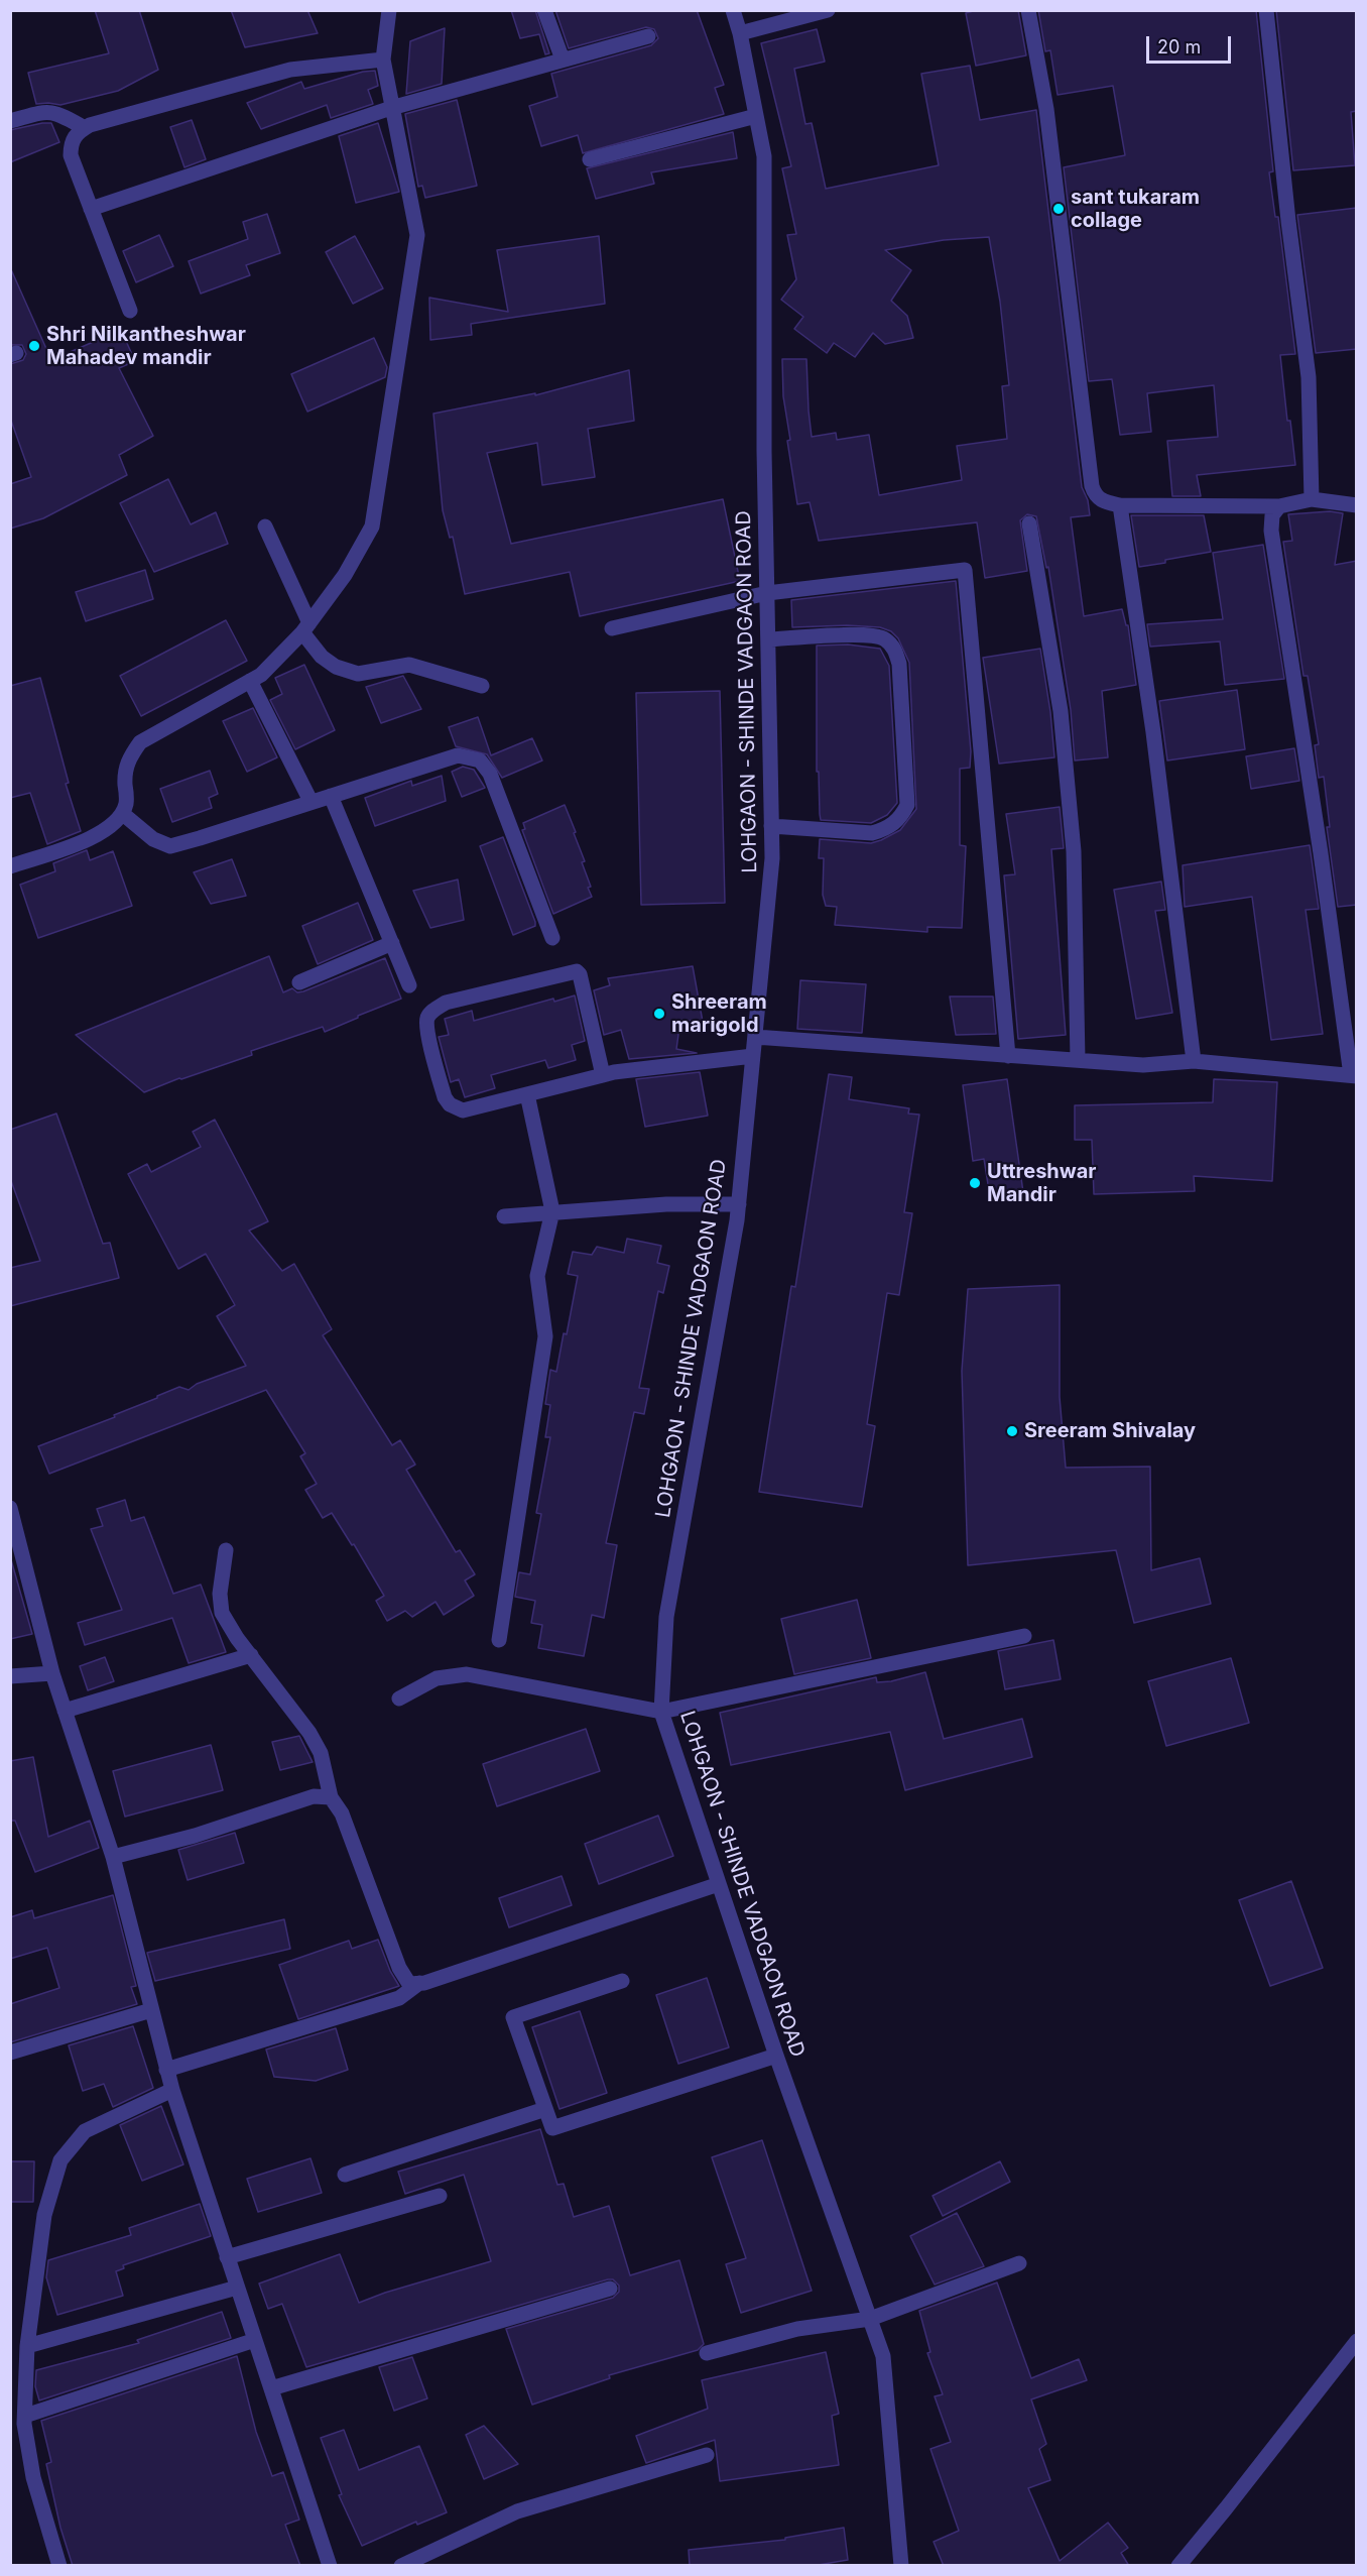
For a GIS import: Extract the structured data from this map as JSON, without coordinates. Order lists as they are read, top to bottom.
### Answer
{
  "streets": {
    "street": ["LOHGAON - SHINDE VADGAON ROAD"]
  },
  "places": [
    "sant tukaram collage",
    "Shri Nilkantheshwar Mahadev mandir",
    "Shreeram marigold",
    "Uttreshwar Mandir",
    "Sreeram Shivalay"
  ],
  "scale_bar": "20 m"
}
